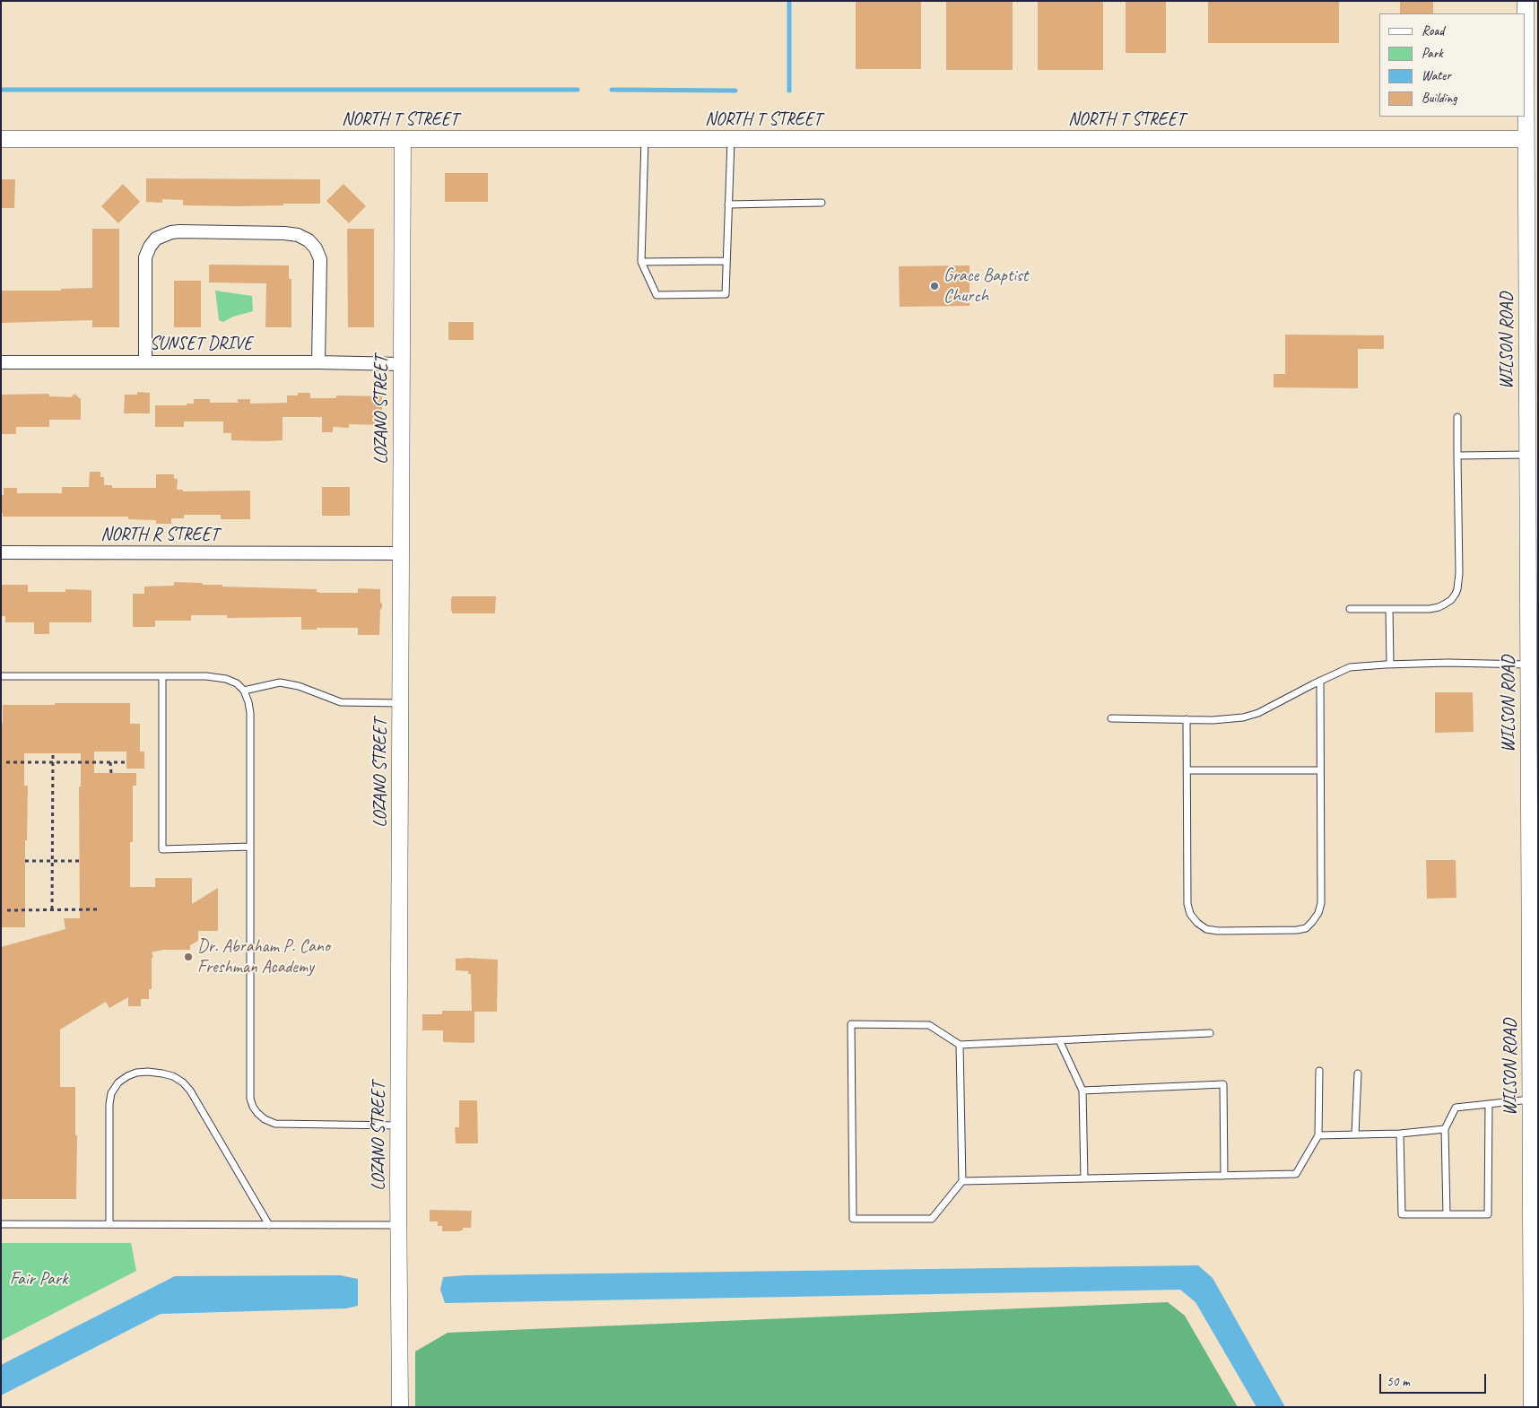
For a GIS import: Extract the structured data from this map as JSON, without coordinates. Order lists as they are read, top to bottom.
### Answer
{
  "streets": {
    "street": [
      "NORTH T STREET",
      "WILSON ROAD",
      "SUNSET DRIVE",
      "LOZANO STREET",
      "NORTH R STREET"
    ]
  },
  "crossings": [
    ["NORTH T STREET", "WILSON ROAD"],
    ["NORTH T STREET", "LOZANO STREET"],
    ["SUNSET DRIVE", "LOZANO STREET"],
    ["LOZANO STREET", "NORTH R STREET"]
  ],
  "parks": ["Fair Park"],
  "places": ["Grace Baptist Church", "Dr. Abraham P. Cano Freshman Academy"],
  "legend": [
    "Road",
    "Park",
    "Water",
    "Building"
  ],
  "scale_bar": "50 m"
}
